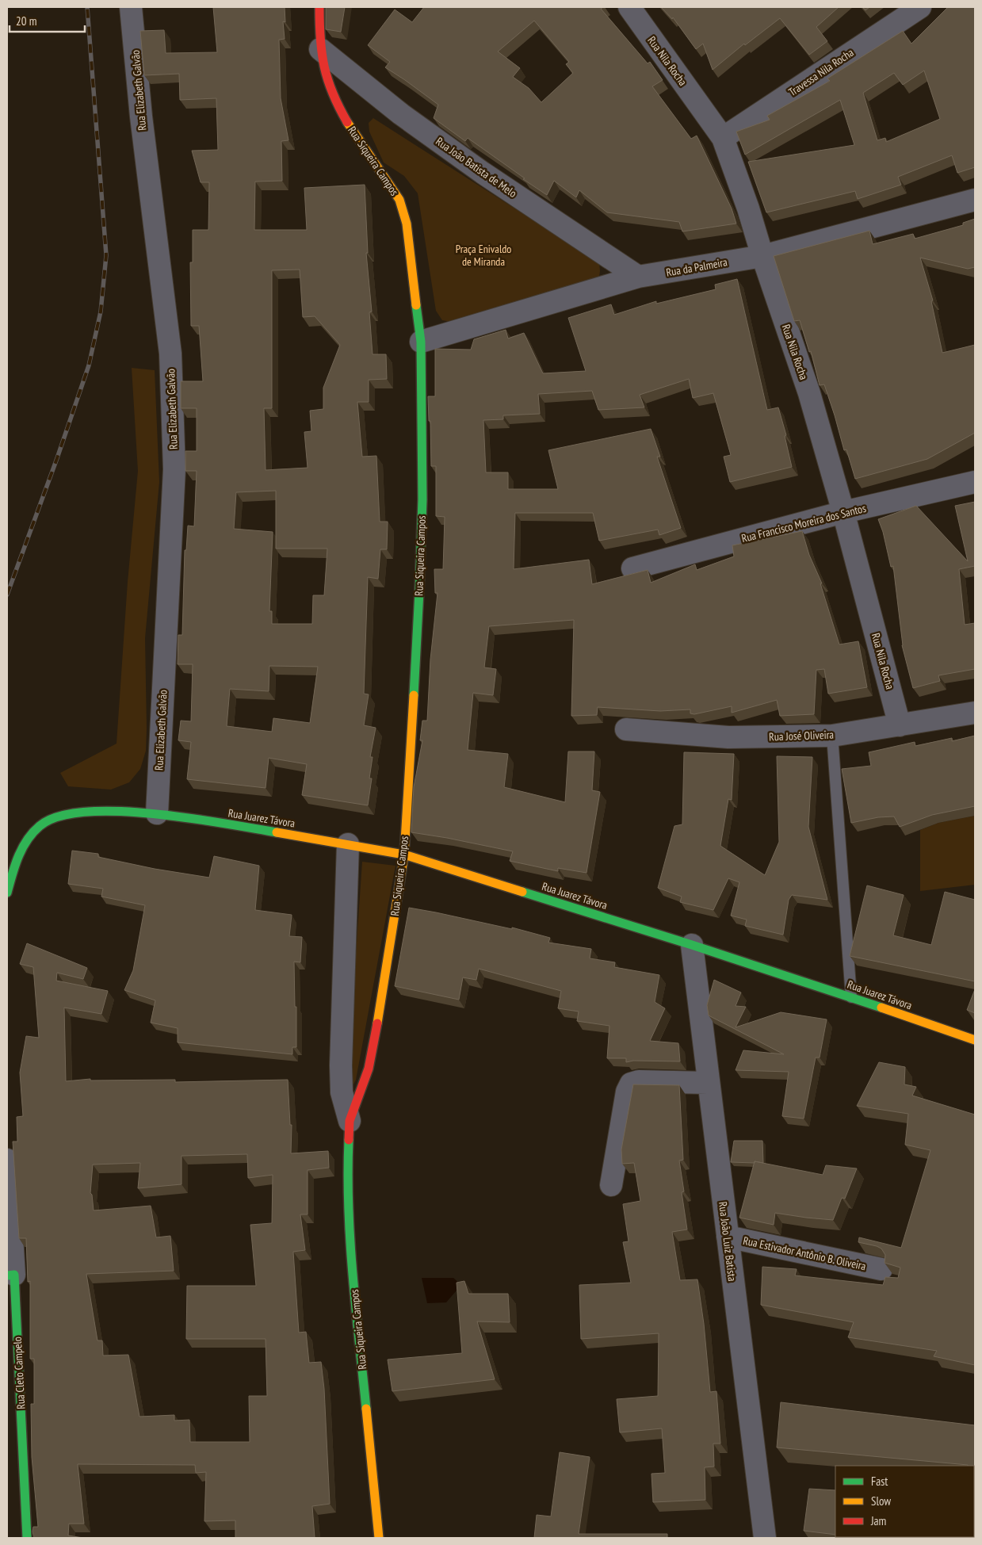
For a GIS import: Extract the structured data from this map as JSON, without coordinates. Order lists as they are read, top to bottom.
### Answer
{
  "streets": {
    "street": [
      "Rua Nila Rocha",
      "Travessa Nila Rocha",
      "Rua Elizabeth Galvão",
      "Rua Siqueira Campos",
      "Rua João Batista de Melo",
      "Rua da Palmeira",
      "Rua Francisco Moreira dos Santos",
      "Rua José Oliveira",
      "Rua Juarez Távora",
      "Rua João Luiz Batista",
      "Rua Estivador Antônio B. Oliveira",
      "Rua Cleto Campelo"
    ]
  },
  "crossings": [
    ["Rua Nila Rocha", "Travessa Nila Rocha"],
    ["Rua Nila Rocha", "Rua da Palmeira"],
    ["Rua Nila Rocha", "Rua Francisco Moreira dos Santos"],
    ["Rua Nila Rocha", "Rua José Oliveira"],
    ["Rua Elizabeth Galvão", "Rua Juarez Távora"],
    ["Rua Siqueira Campos", "Rua João Batista de Melo"],
    ["Rua Siqueira Campos", "Rua da Palmeira"],
    ["Rua Siqueira Campos", "Rua Juarez Távora"],
    ["Rua João Batista de Melo", "Rua da Palmeira"],
    ["Rua Juarez Távora", "Rua João Luiz Batista"],
    ["Rua João Luiz Batista", "Rua Estivador Antônio B. Oliveira"]
  ],
  "parks": ["Praça Enivaldo de Miranda"],
  "legend": ["Fast", "Slow", "Jam"],
  "scale_bar": "20 m"
}
